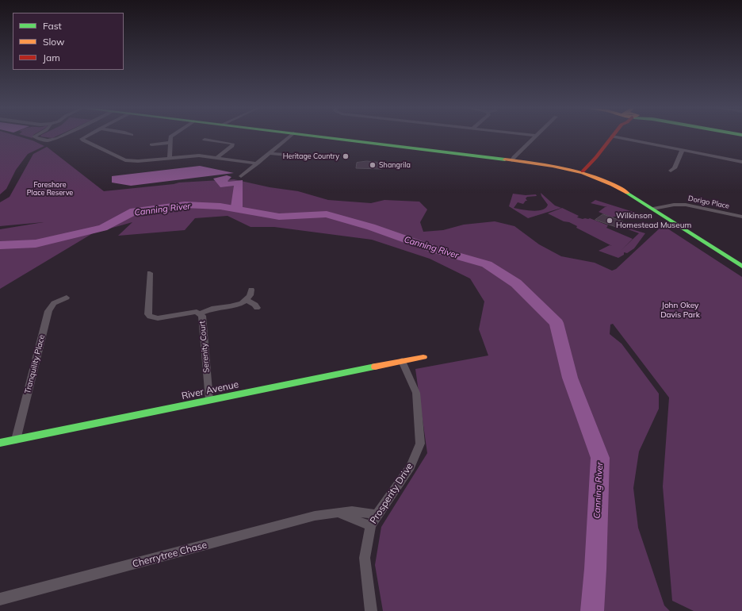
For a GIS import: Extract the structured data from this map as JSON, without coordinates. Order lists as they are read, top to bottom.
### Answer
{
  "streets": {
    "street": [
      "Dorigo Place",
      "Serenity Court",
      "Tranquility Place",
      "River Avenue",
      "Prosperity Drive",
      "Cherrytree Chase"
    ]
  },
  "crossings": [
    ["Serenity Court", "River Avenue"],
    ["Tranquility Place", "River Avenue"],
    ["River Avenue", "Prosperity Drive"],
    ["Prosperity Drive", "Cherrytree Chase"]
  ],
  "water": ["Canning River"],
  "parks": ["Foreshore Place Reserve", "John Okey Davis Park"],
  "places": ["Heritage Country", "Shangrila", "Wilkinson Homestead Museum"],
  "legend": ["Fast", "Slow", "Jam"]
}
